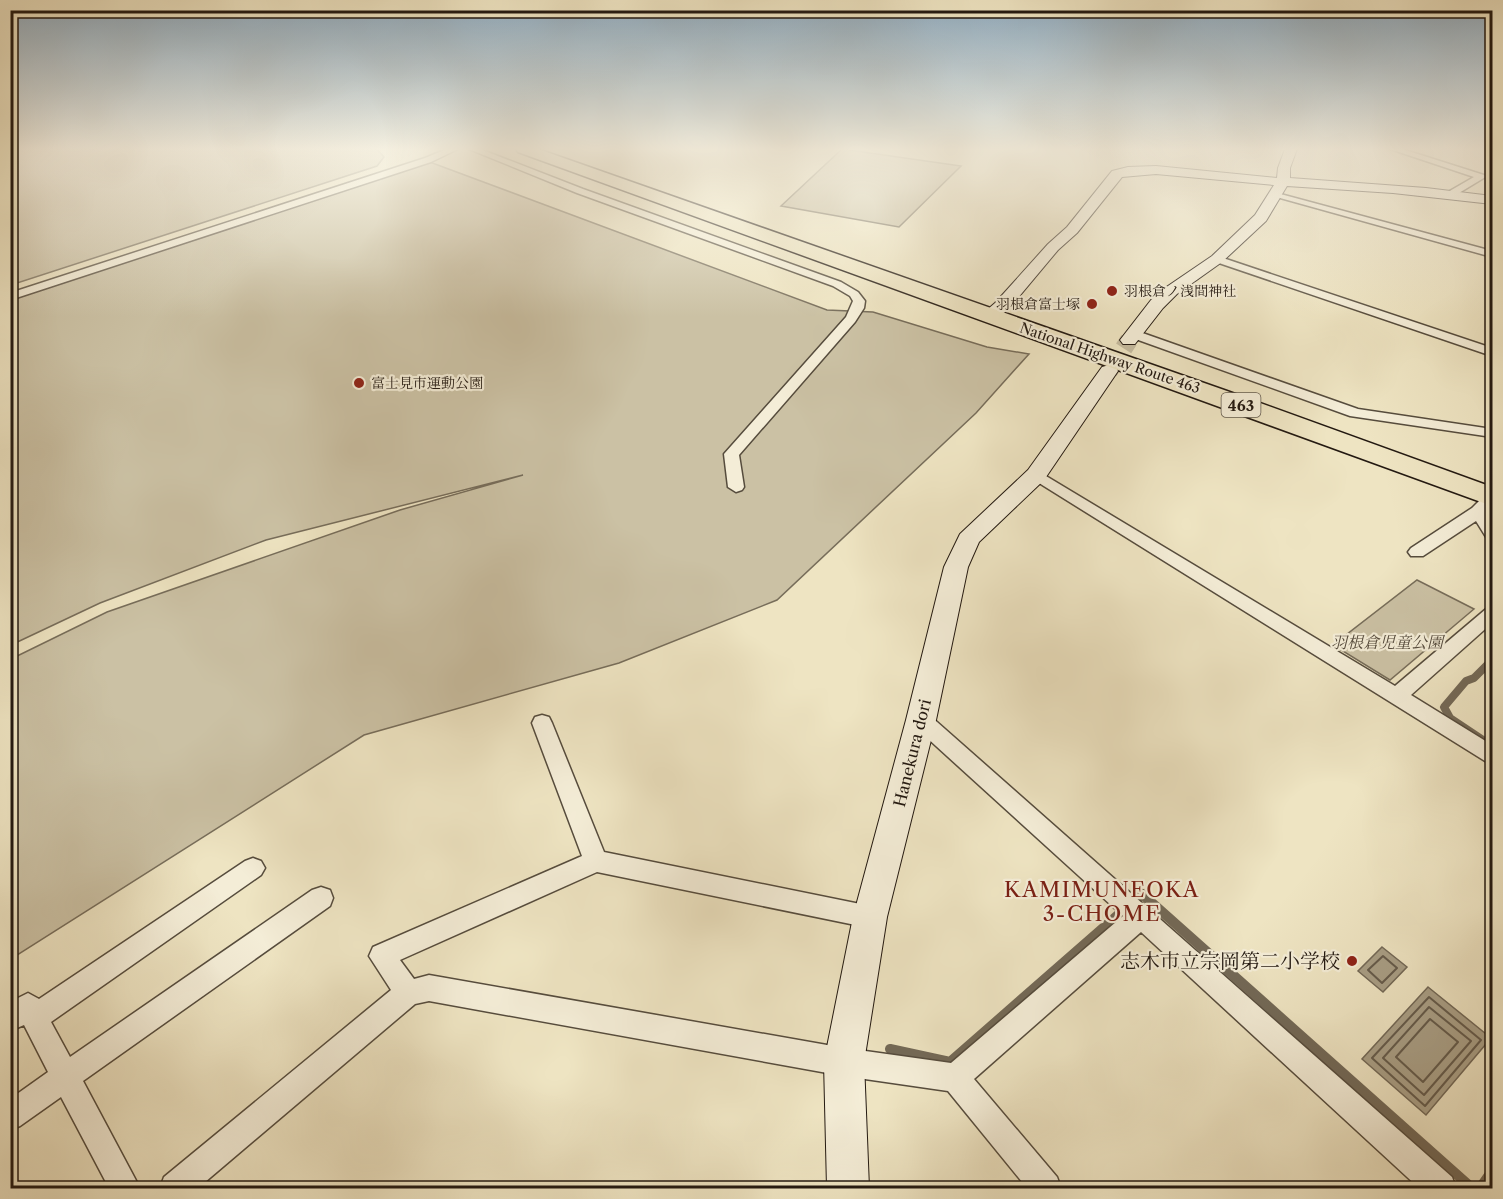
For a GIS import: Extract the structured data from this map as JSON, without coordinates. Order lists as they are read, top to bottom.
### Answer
{
  "streets": {
    "highway": ["National Highway Route 463", "463"],
    "street": ["Hanekura dori"]
  },
  "districts": ["KAMIMUNEOKA 3-CHOME"],
  "parks": ["羽根倉児童公園"],
  "places": [
    "羽根倉ノ浅間神社",
    "羽根倉富士塚",
    "富士見市運動公園",
    "志木市立宗岡第二小学校"
  ]
}
